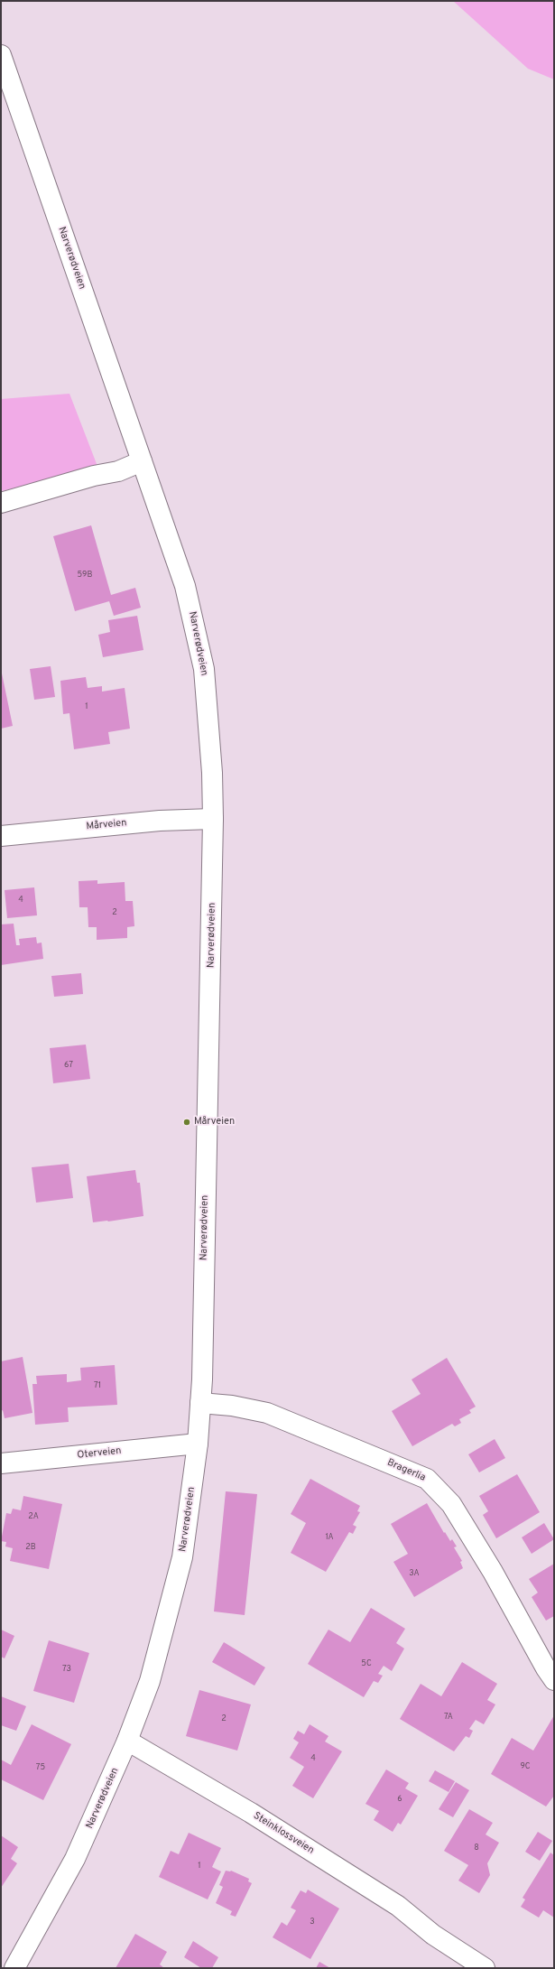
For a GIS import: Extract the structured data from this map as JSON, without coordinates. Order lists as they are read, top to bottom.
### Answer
{
  "streets": {
    "main road": [
      "Narverødveien",
      "Mårveien",
      "Oterveien",
      "Bragerlia",
      "Steinklossveien"
    ]
  },
  "crossings": [
    ["Narverødveien", "Mårveien"],
    ["Narverødveien", "Oterveien"],
    ["Narverødveien", "Bragerlia"],
    ["Narverødveien", "Steinklossveien"]
  ],
  "places": ["Mårveien"],
  "house_numbers": [
    "59B",
    "1",
    "4",
    "2",
    "67",
    "71",
    "2A",
    "1A",
    "2B",
    "3A",
    "5C",
    "73",
    "7A",
    "2",
    "4",
    "9C",
    "75",
    "6",
    "8",
    "1",
    "3"
  ]
}
